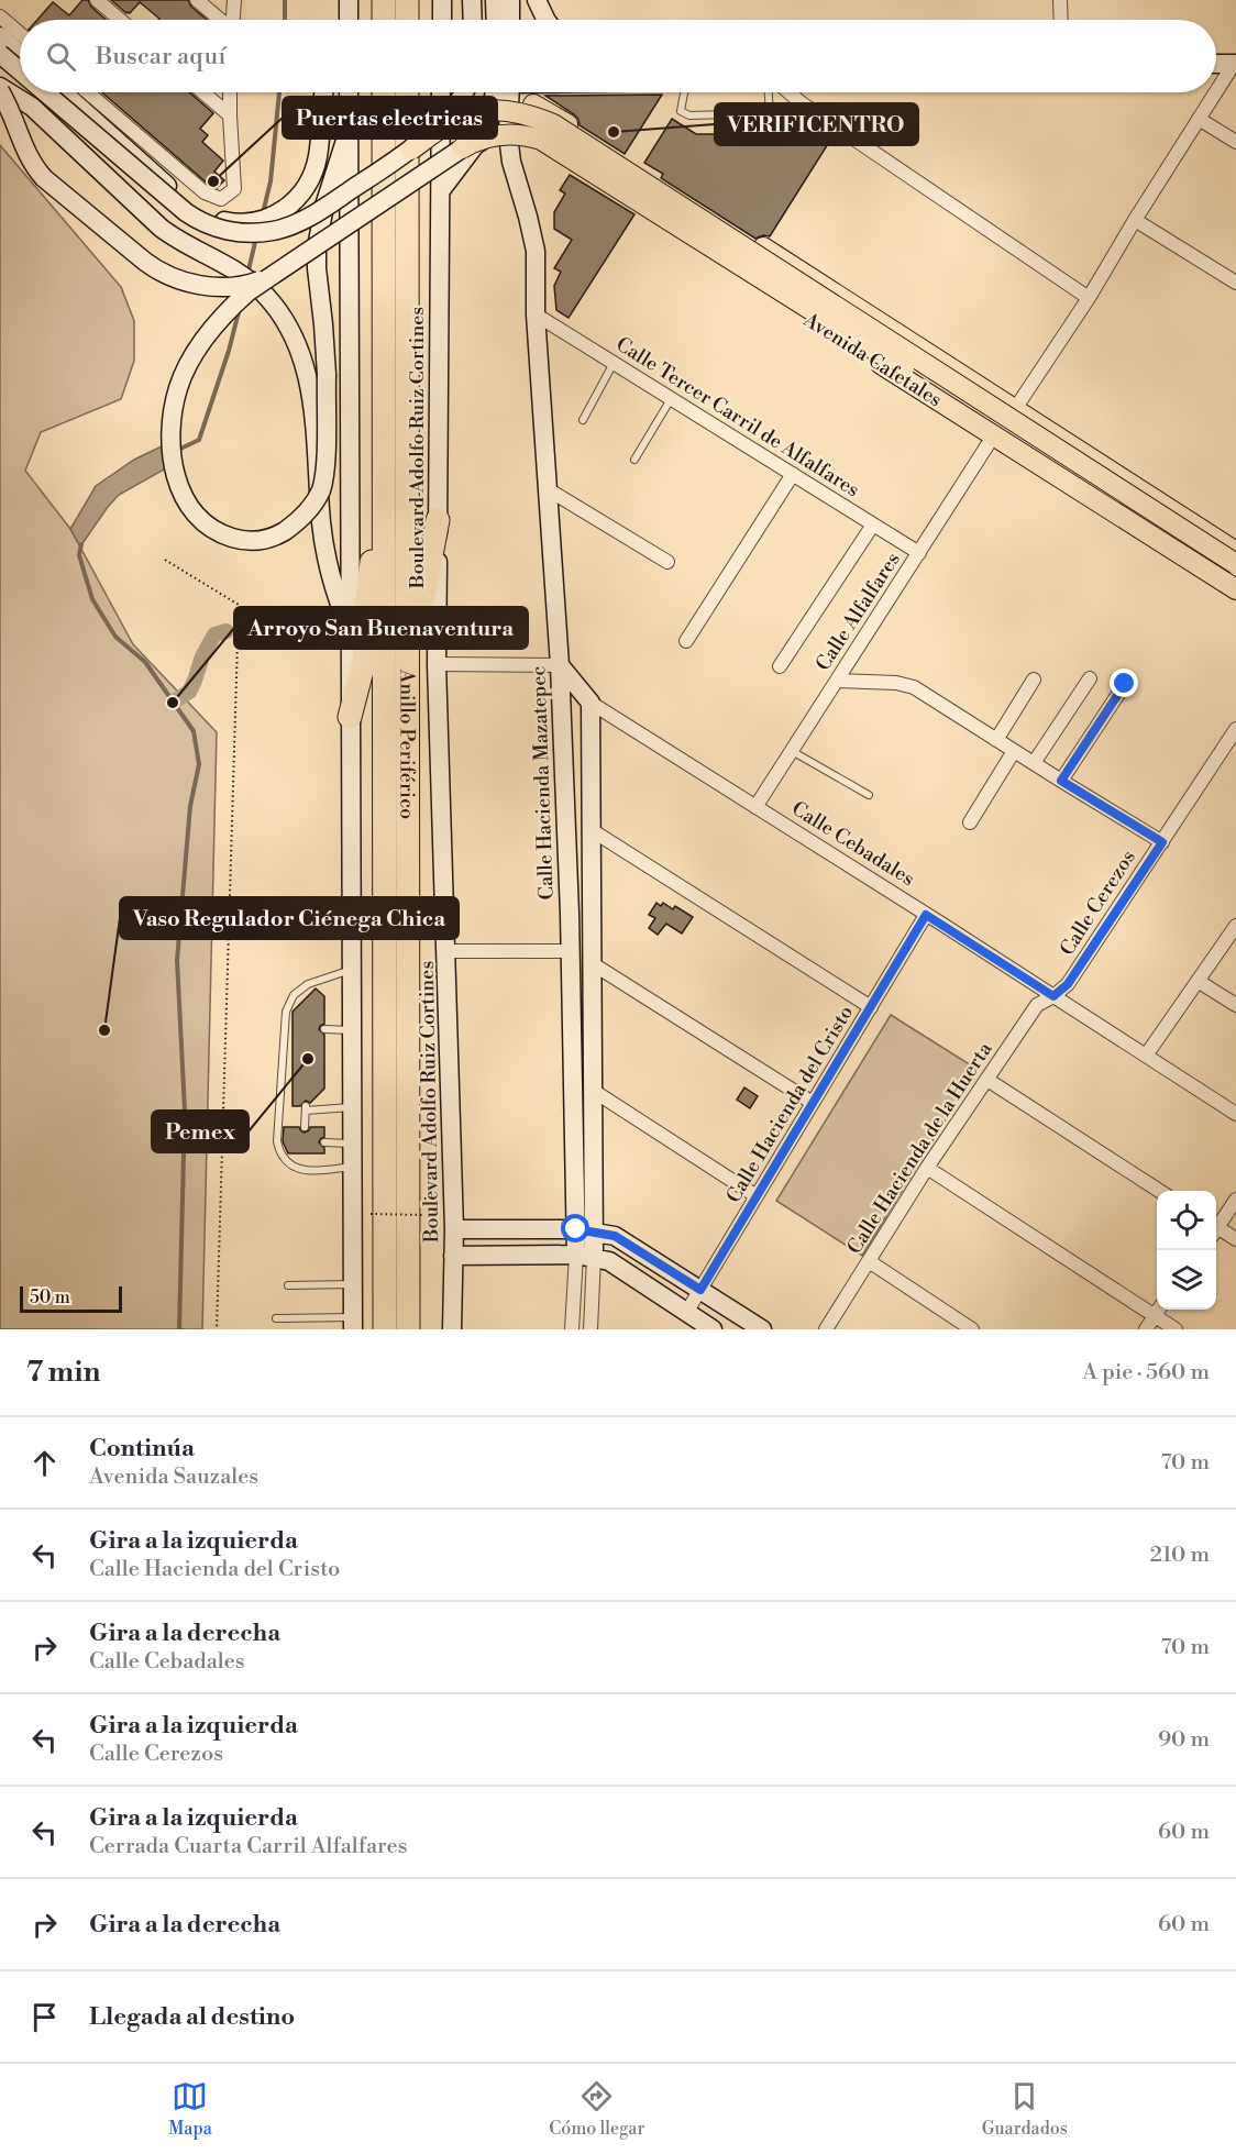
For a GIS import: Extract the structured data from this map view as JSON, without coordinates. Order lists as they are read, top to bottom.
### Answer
{
  "streets": {
    "highway": ["Anillo Periférico"],
    "main road": [
      "Avenida Cafetales",
      "Boulevard Adolfo Ruiz Cortines",
      "Calle Hacienda Mazatepec",
      "Calle Cebadales"
    ],
    "street": [
      "Calle Tercer Carril de Alfalfares",
      "Calle Alfalfares",
      "Calle Cerezos",
      "Calle Hacienda del Cristo",
      "Calle Hacienda de la Huerta"
    ]
  },
  "crossings": [
    ["Avenida Cafetales", "Calle Alfalfares"],
    ["Avenida Cafetales", "Calle Hacienda Mazatepec"],
    ["Calle Tercer Carril de Alfalfares", "Calle Alfalfares"],
    ["Calle Tercer Carril de Alfalfares", "Calle Hacienda Mazatepec"],
    ["Calle Alfalfares", "Calle Cebadales"],
    ["Calle Hacienda Mazatepec", "Calle Cebadales"],
    ["Calle Cebadales", "Calle Cerezos"],
    ["Calle Cebadales", "Calle Hacienda del Cristo"],
    ["Calle Cebadales", "Calle Hacienda de la Huerta"],
    ["Calle Cerezos", "Calle Hacienda de la Huerta"]
  ],
  "places": [
    "VERIFICENTRO",
    "Puertas electricas",
    "Arroyo San Buenaventura",
    "Vaso Regulador Ciénega Chica",
    "Pemex"
  ],
  "scale_bar": "50 m",
  "page": {
    "search": "Buscar aquí",
    "scale": "50 m",
    "heading": ["7 min", "A pie · 560 m"],
    "list": [
      ["Continúa", "Avenida Sauzales", "70 m"],
      ["Gira a la izquierda", "Calle Hacienda del Cristo", "210 m"],
      ["Gira a la derecha", "Calle Cebadales", "70 m"],
      ["Gira a la izquierda", "Calle Cerezos", "90 m"],
      ["Gira a la izquierda", "Cerrada Cuarta Carril Alfalfares", "60 m"],
      ["Gira a la derecha", "60 m"],
      "Llegada al destino"
    ],
    "nav": ["Mapa", "Cómo llegar", "Guardados"]
  }
}
